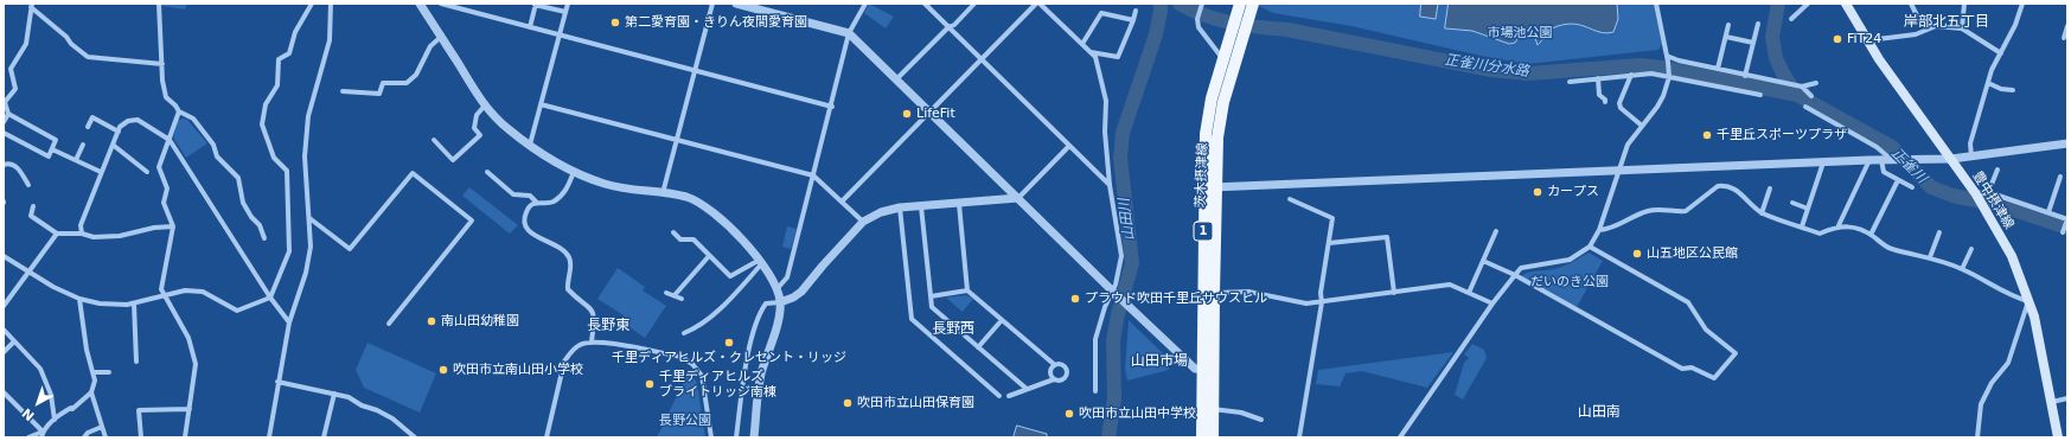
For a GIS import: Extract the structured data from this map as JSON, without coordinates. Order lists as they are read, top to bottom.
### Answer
{
  "streets": {
    "main road": ["茨木摂津線", "豊中摂津線", "1"]
  },
  "districts": [
    "岸部北五丁目",
    "長野東",
    "長野西",
    "山田市場",
    "山田南"
  ],
  "water": ["正雀川分水路", "正雀川", "山田川"],
  "parks": ["市場池公園", "だいのき公園", "長野公園"],
  "places": [
    "第二愛育園・きりん夜間愛育園",
    "FiT24",
    "LifeFit",
    "千里丘スポーツプラザ",
    "カープス",
    "山五地区公民館",
    "プラウド吹田千里丘サウスヒル",
    "南山田幼稚園",
    "千里ディアヒルズ・クレセント・リッジ",
    "吹田市立南山田小学校",
    "千里ディアヒルズ ブライトリッジ南棟",
    "吹田市立山田保育園",
    "吹田市立山田中学校"
  ],
  "north": "bottom left"
}
